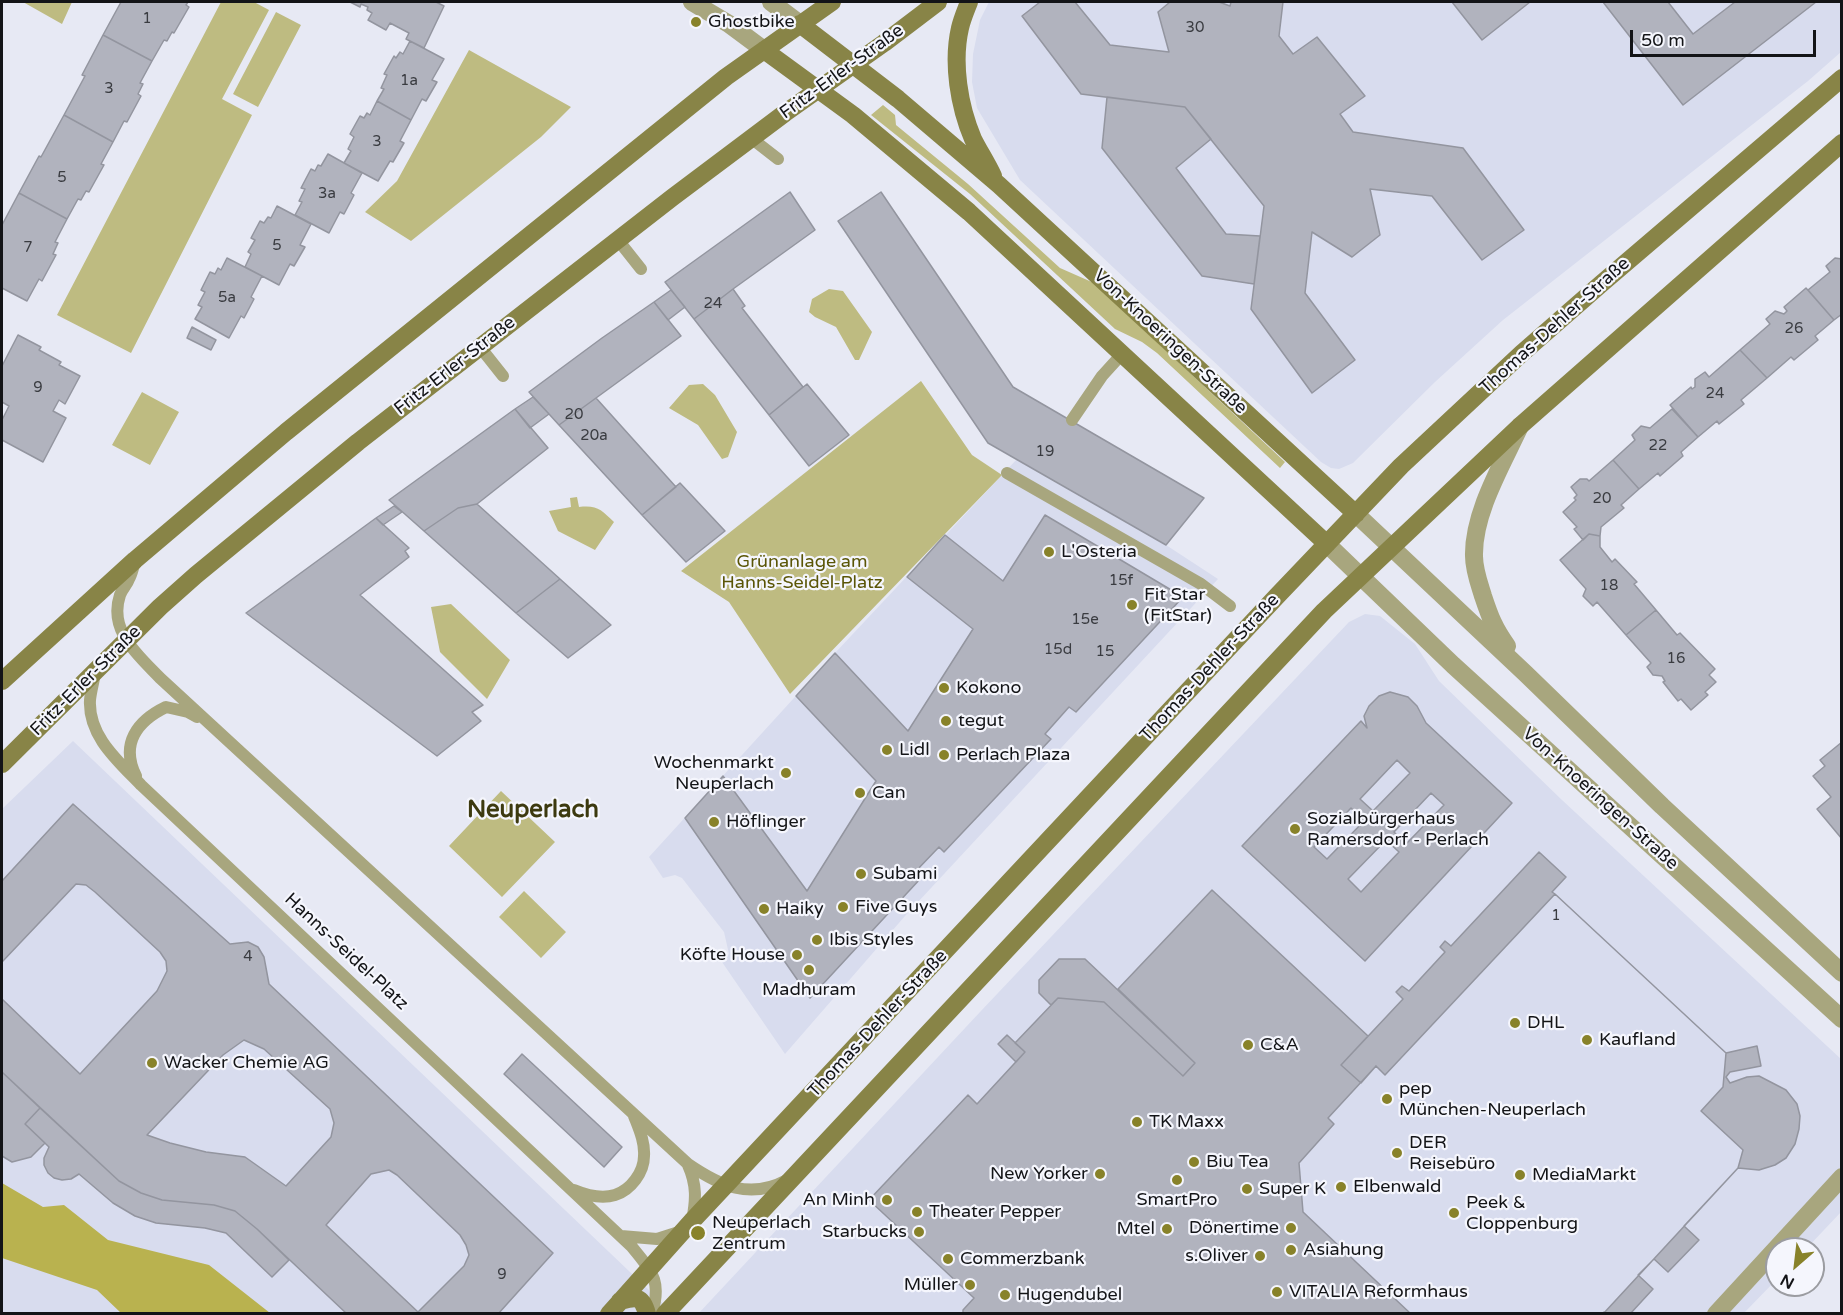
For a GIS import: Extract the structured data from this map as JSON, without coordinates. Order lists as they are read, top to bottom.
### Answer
{
  "streets": {
    "main road": ["Fritz-Erler-Straße", "Thomas-Dehler-Straße", "Von-Knoeringen-Straße"],
    "lane": ["Hanns-Seidel-Platz"]
  },
  "crossings": [
    ["Fritz-Erler-Straße", "Von-Knoeringen-Straße"],
    ["Fritz-Erler-Straße", "Hanns-Seidel-Platz"],
    ["Thomas-Dehler-Straße", "Von-Knoeringen-Straße"],
    ["Thomas-Dehler-Straße", "Hanns-Seidel-Platz"]
  ],
  "districts": ["Neuperlach"],
  "parks": ["Grünanlage am Hanns-Seidel-Platz"],
  "places": [
    "Ghostbike",
    "L'Osteria",
    "Fit Star (FitStar)",
    "Kokono",
    "tegut",
    "Lidl",
    "Perlach Plaza",
    "Wochenmarkt Neuperlach",
    "Can",
    "Höflinger",
    "Sozialbürgerhaus Ramersdorf - Perlach",
    "Subami",
    "Five Guys",
    "Haiky",
    "Ibis Styles",
    "Köfte House",
    "Madhuram",
    "DHL",
    "Kaufland",
    "C&A",
    "Wacker Chemie AG",
    "pep München-Neuperlach",
    "TK Maxx",
    "DER Reisebüro",
    "Biu Tea",
    "New Yorker",
    "MediaMarkt",
    "SmartPro",
    "Elbenwald",
    "Super K",
    "An Minh",
    "Theater Pepper",
    "Peek & Cloppenburg",
    "Dönertime",
    "Mtel",
    "Starbucks",
    "Neuperlach Zentrum",
    "Asiahung",
    "s.Oliver",
    "Commerzbank",
    "Müller",
    "VITALIA Reformhaus",
    "Hugendubel"
  ],
  "house_numbers": [
    "1",
    "30",
    "1a",
    "3",
    "3",
    "5",
    "3a",
    "5",
    "7",
    "5a",
    "24",
    "26",
    "9",
    "24",
    "20",
    "20a",
    "22",
    "19",
    "20",
    "15f",
    "18",
    "15e",
    "15d",
    "15",
    "16",
    "1",
    "4",
    "9"
  ],
  "scale_bar": "50 m",
  "north": "bottom left"
}
